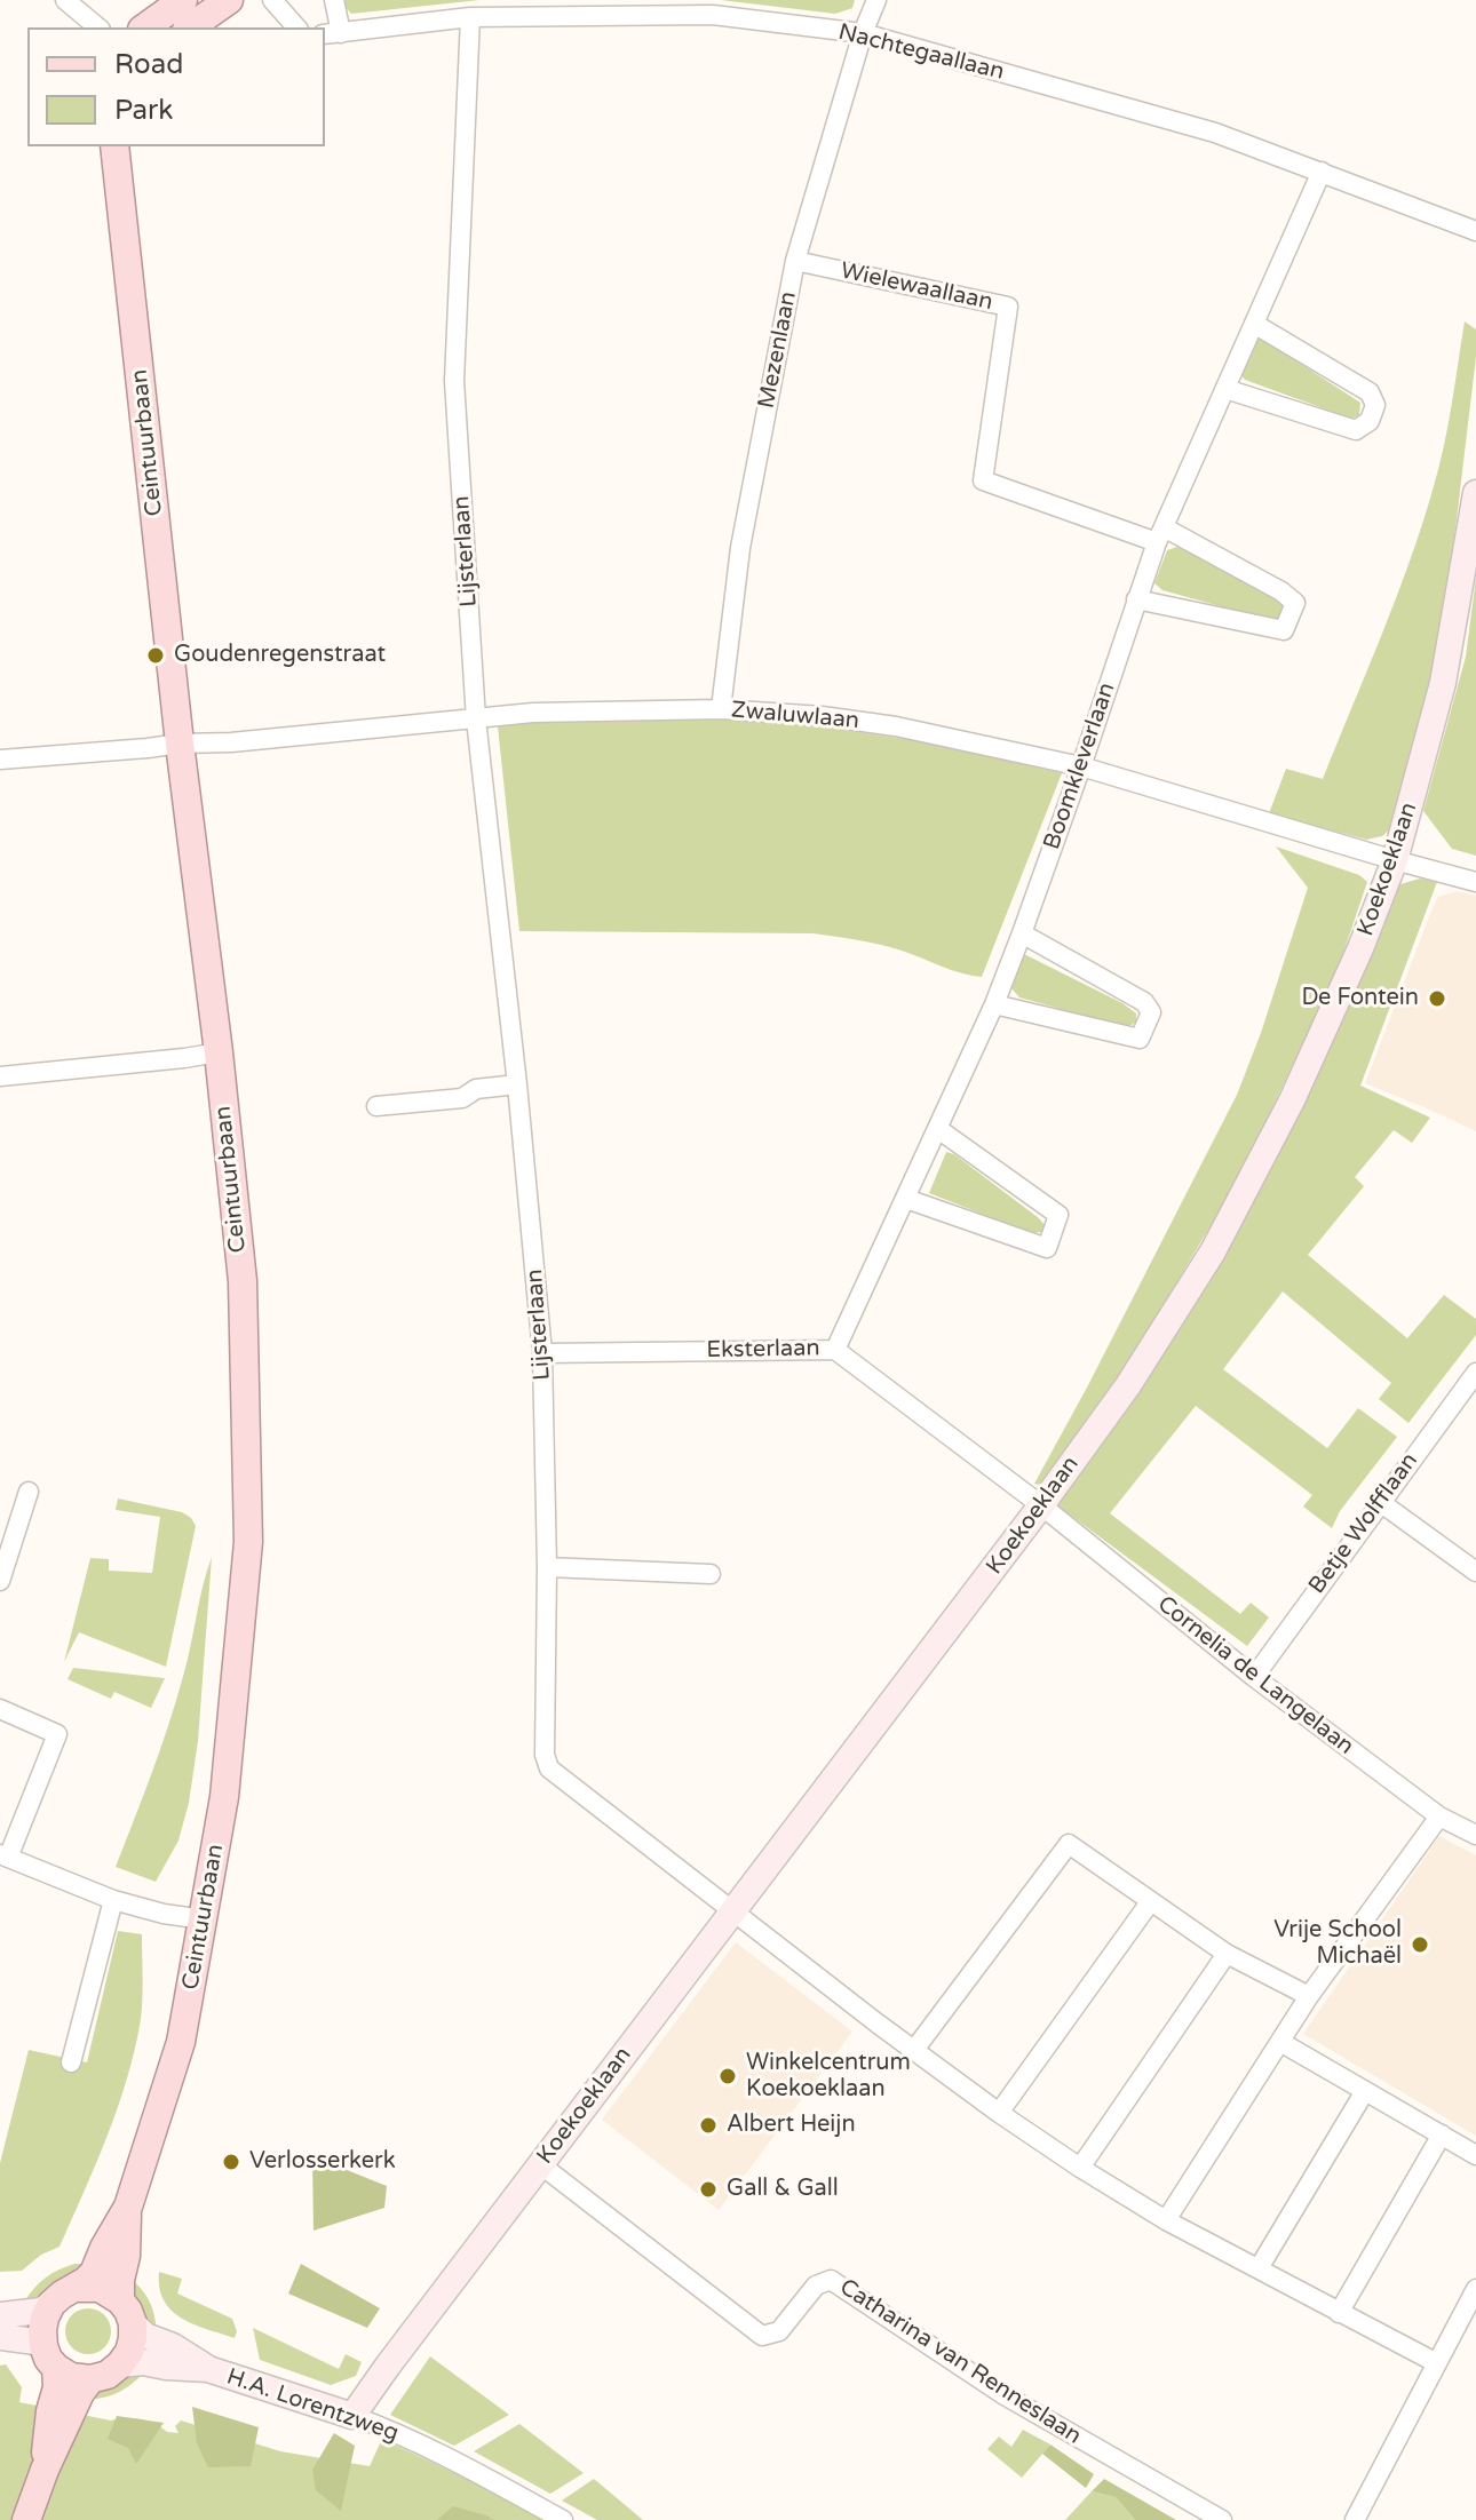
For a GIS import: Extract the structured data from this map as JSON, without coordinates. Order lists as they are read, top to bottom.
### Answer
{
  "streets": {
    "main road": ["Ceintuurbaan"],
    "street": [
      "Nachtegaallaan",
      "Wielewaallaan",
      "Mezenlaan",
      "Lijsterlaan",
      "Zwaluwlaan",
      "Boomkleverlaan",
      "Koekoeklaan",
      "Eksterlaan",
      "Betje Wolfflaan",
      "Cornelia de Langelaan",
      "Catharina van Renneslaan",
      "H.A. Lorentzweg"
    ]
  },
  "crossings": [
    ["Nachtegaallaan", "Mezenlaan"],
    ["Nachtegaallaan", "Lijsterlaan"],
    ["Nachtegaallaan", "Boomkleverlaan"],
    ["Wielewaallaan", "Mezenlaan"],
    ["Wielewaallaan", "Boomkleverlaan"],
    ["Mezenlaan", "Zwaluwlaan"],
    ["Ceintuurbaan", "Zwaluwlaan"],
    ["Ceintuurbaan", "H.A. Lorentzweg"],
    ["Lijsterlaan", "Zwaluwlaan"],
    ["Lijsterlaan", "Koekoeklaan"],
    ["Lijsterlaan", "Eksterlaan"],
    ["Zwaluwlaan", "Boomkleverlaan"],
    ["Zwaluwlaan", "Koekoeklaan"],
    ["Boomkleverlaan", "Eksterlaan"],
    ["Koekoeklaan", "Eksterlaan"],
    ["Koekoeklaan", "Cornelia de Langelaan"],
    ["Koekoeklaan", "Catharina van Renneslaan"],
    ["Koekoeklaan", "H.A. Lorentzweg"],
    ["Eksterlaan", "Cornelia de Langelaan"],
    ["Betje Wolfflaan", "Cornelia de Langelaan"]
  ],
  "places": [
    "Goudenregenstraat",
    "De Fontein",
    "Vrije School Michaël",
    "Winkelcentrum Koekoeklaan",
    "Albert Heijn",
    "Verlosserkerk",
    "Gall & Gall"
  ],
  "legend": ["Road", "Park"]
}
